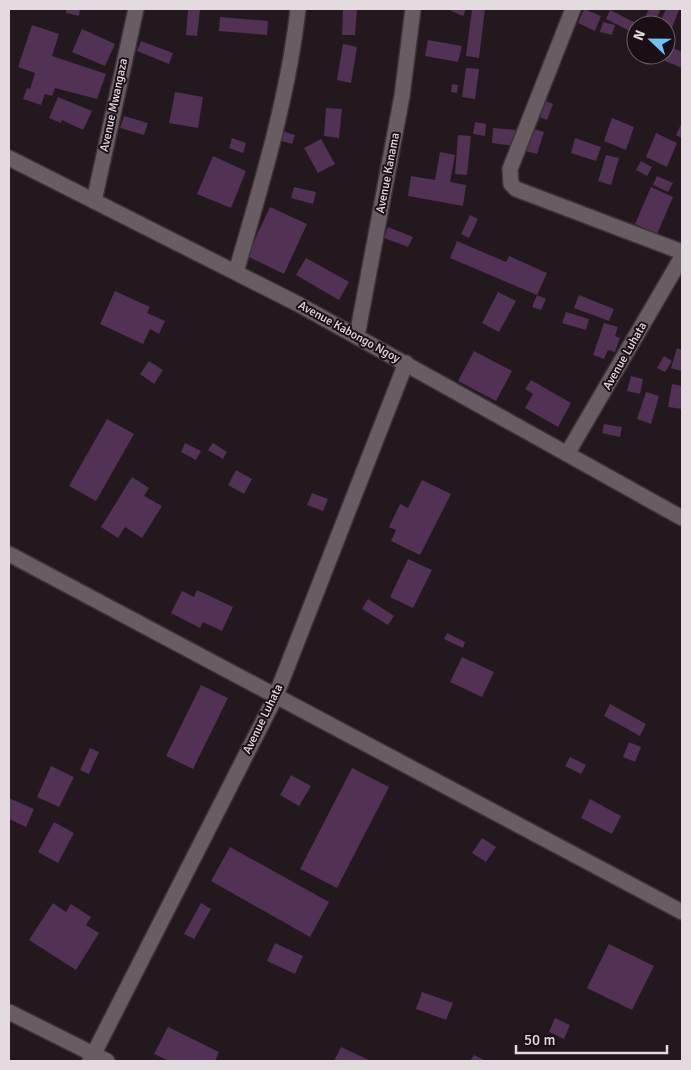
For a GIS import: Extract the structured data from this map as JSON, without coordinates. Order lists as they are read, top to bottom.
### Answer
{
  "streets": {
    "street": [
      "Avenue Mwangaza",
      "Avenue Kanama",
      "Avenue Kabongo Ngoy",
      "Avenue Luhata"
    ]
  },
  "crossings": [
    ["Avenue Mwangaza", "Avenue Kabongo Ngoy"],
    ["Avenue Kanama", "Avenue Kabongo Ngoy"],
    ["Avenue Kabongo Ngoy", "Avenue Luhata"]
  ],
  "scale_bar": "50 m",
  "north": "left"
}
